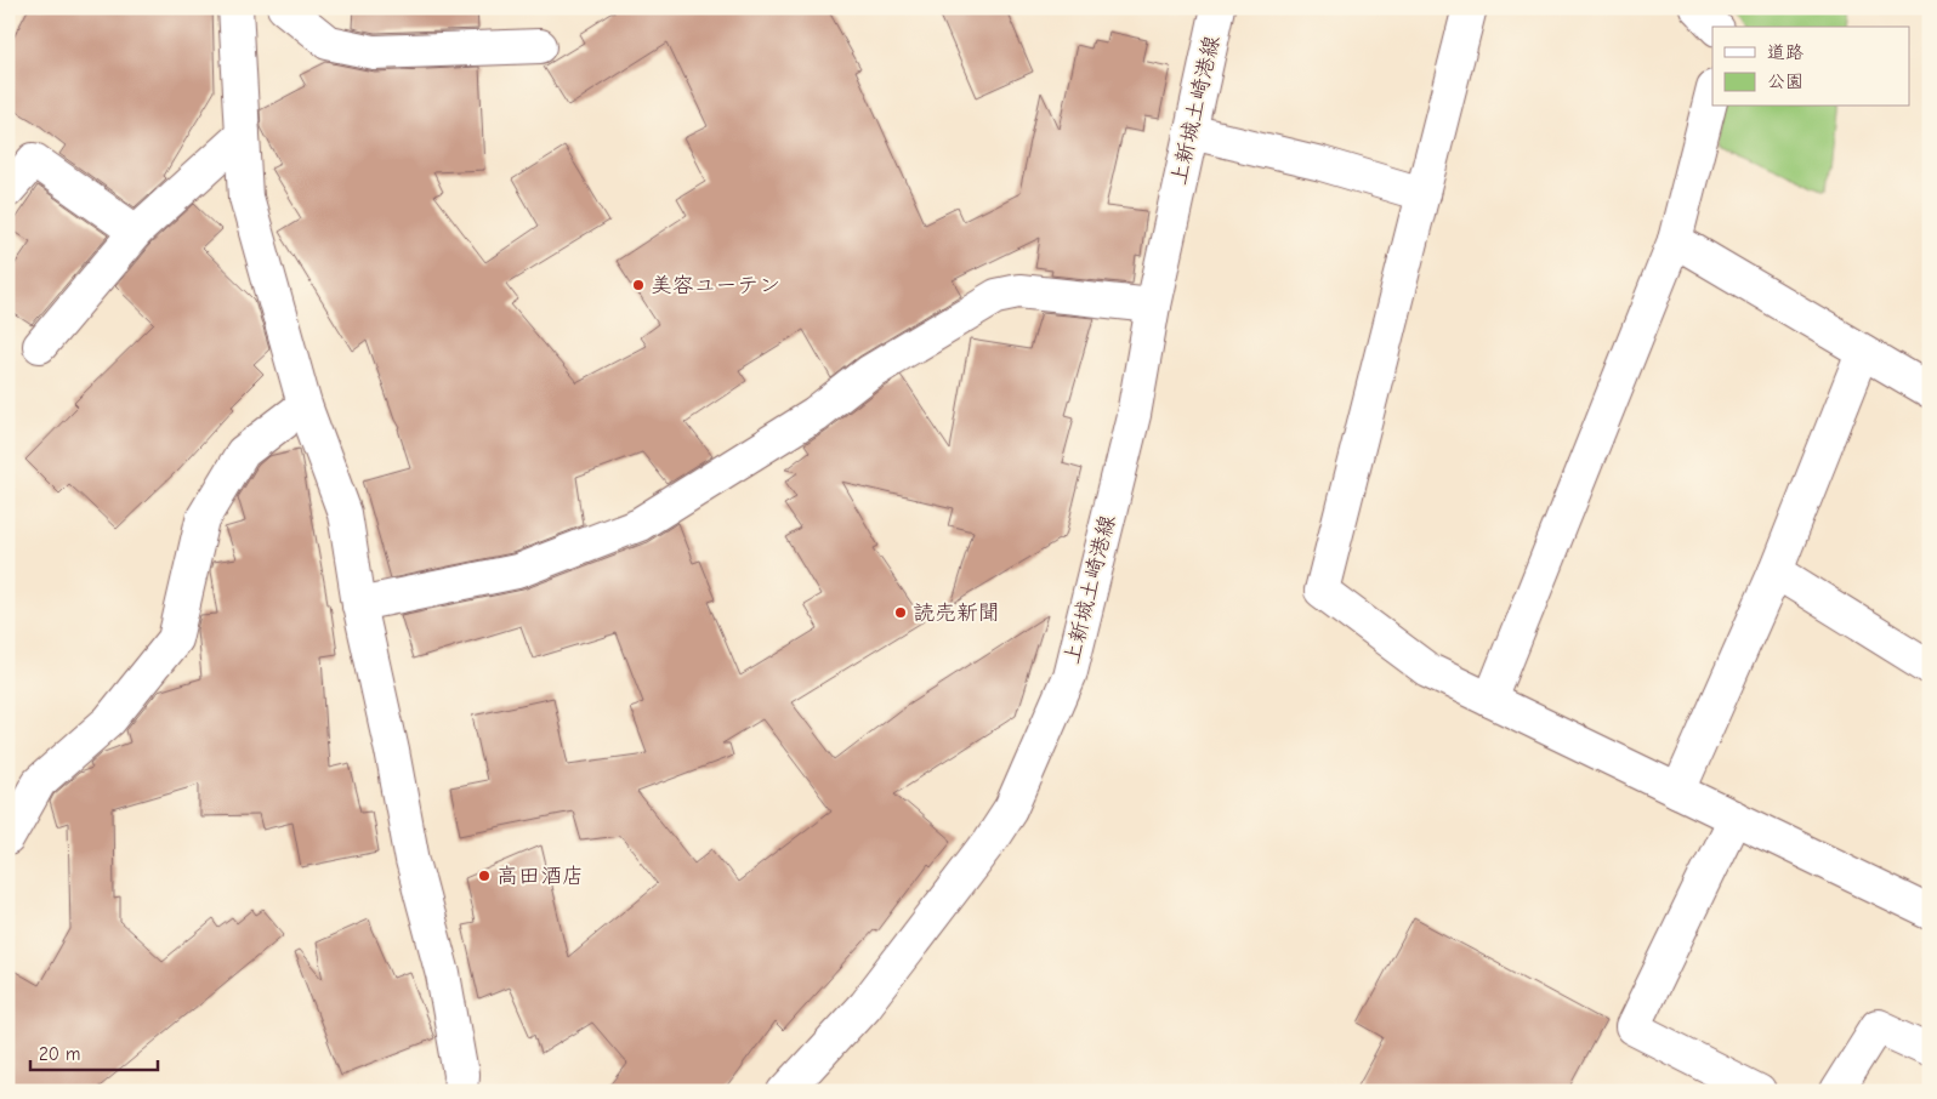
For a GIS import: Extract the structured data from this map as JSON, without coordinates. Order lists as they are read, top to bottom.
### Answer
{
  "streets": {
    "street": ["上新城土崎港線"]
  },
  "places": ["美容ユーテン", "読売新聞", "高田酒店"],
  "legend": ["道路", "公園"],
  "scale_bar": "20 m"
}
